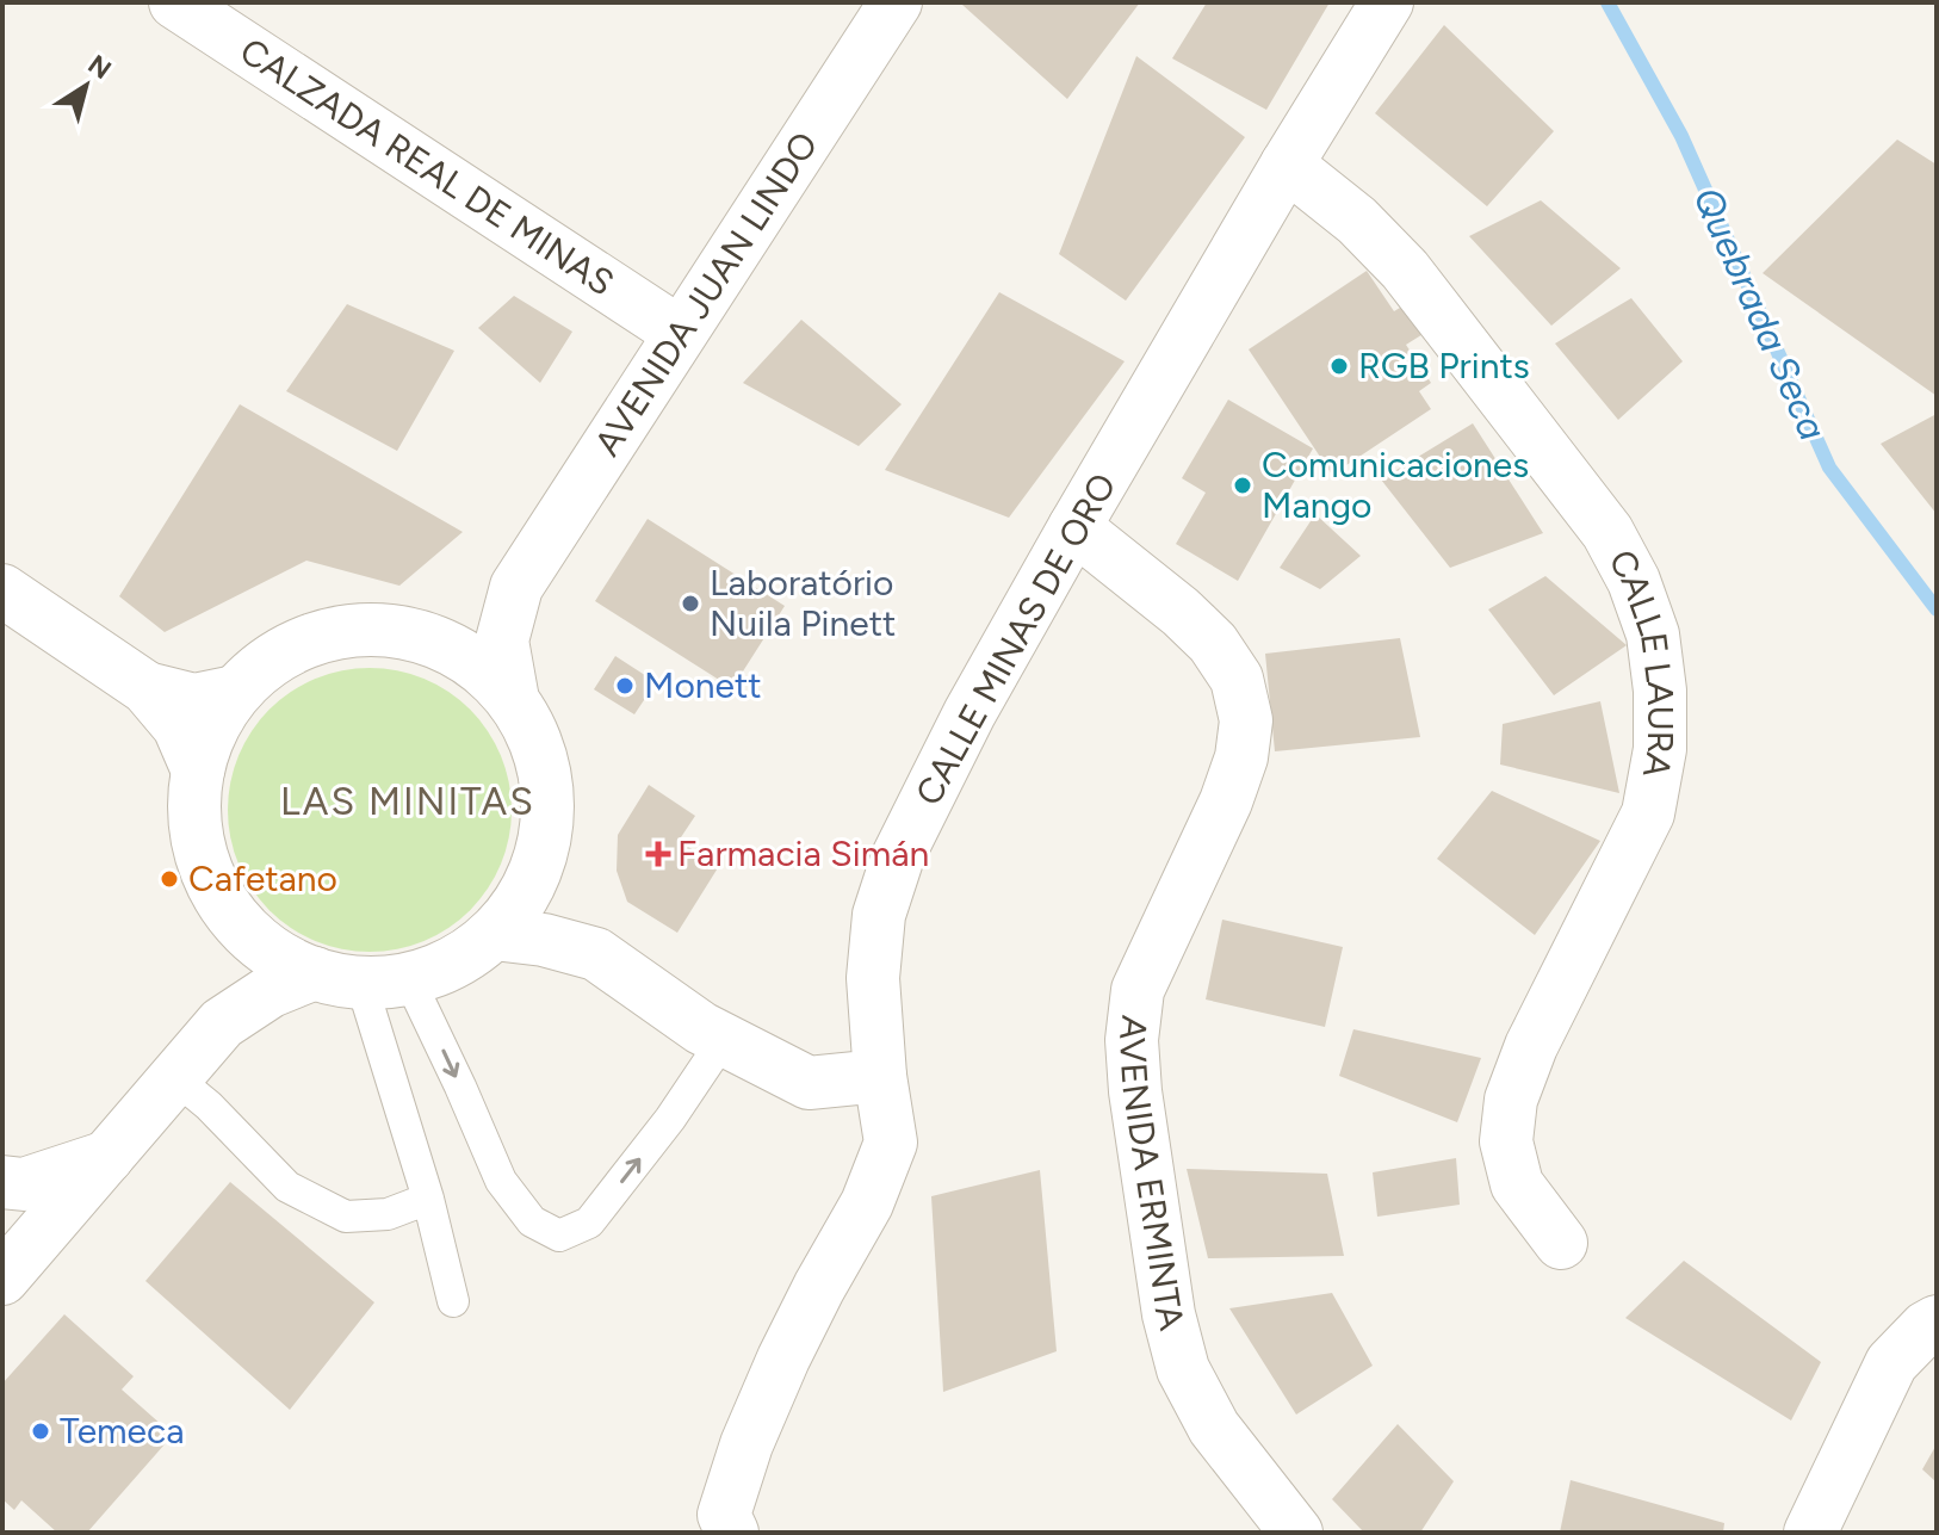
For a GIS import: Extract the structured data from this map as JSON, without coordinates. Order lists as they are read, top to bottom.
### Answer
{
  "streets": {
    "street": [
      "CALZADA REAL DE MINAS",
      "AVENIDA JUAN LINDO",
      "CALLE MINAS DE ORO",
      "CALLE LAURA",
      "AVENIDA ERMINTA"
    ]
  },
  "crossings": [
    ["CALZADA REAL DE MINAS", "AVENIDA JUAN LINDO"],
    ["CALLE MINAS DE ORO", "CALLE LAURA"],
    ["CALLE MINAS DE ORO", "AVENIDA ERMINTA"]
  ],
  "districts": ["LAS MINITAS"],
  "water": ["Quebrada Seca"],
  "places": {
    "other": [
      "RGB Prints",
      "Comunicaciones Mango",
      "Laboratório Nuila Pinett",
      "Monett",
      "Cafetano",
      "Temeca"
    ],
    "health": ["Farmacia Simán"]
  },
  "north": "top right"
}
